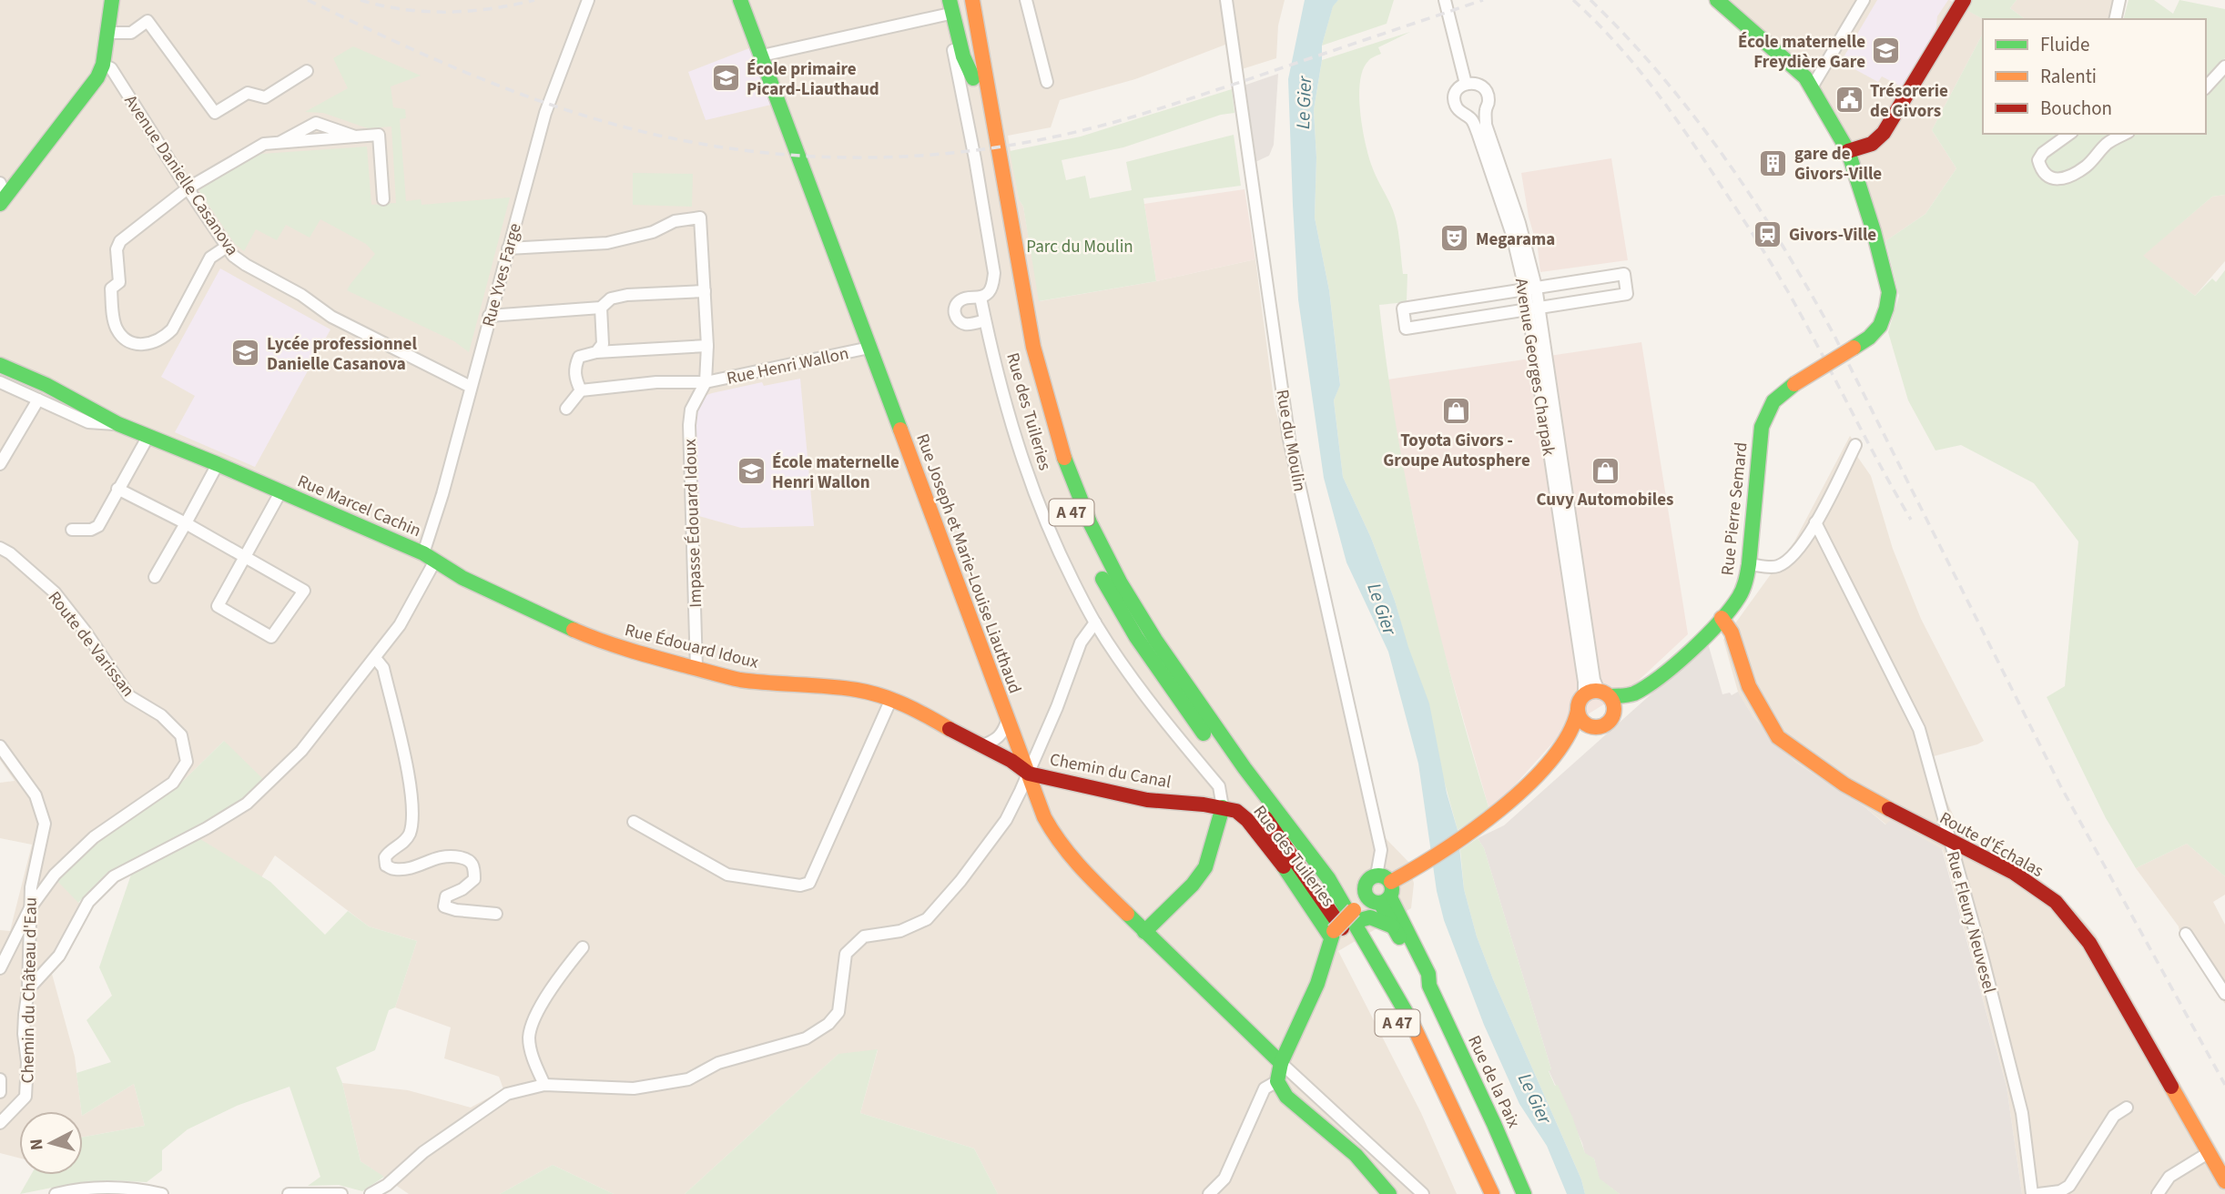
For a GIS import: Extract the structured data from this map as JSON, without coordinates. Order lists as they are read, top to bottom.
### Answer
{
  "streets": {
    "main road": [
      "Rue des Tuileries",
      "Rue Marcel Cachin",
      "Rue Pierre Semard",
      "A 47",
      "Rue Joseph et Marie-Louise Liauthaud",
      "Rue Édouard Idoux",
      "Chemin du Canal",
      "Route d'Échalas",
      "Rue de la Paix"
    ],
    "street": [
      "Avenue Danielle Casanova",
      "Rue Yves Farge",
      "Rue Henri Wallon",
      "Avenue Georges Charpak",
      "Rue du Moulin",
      "Impasse Édouard Idoux",
      "Route de Varissan",
      "Rue Fleury Neuvesel",
      "Chemin du Château d'Eau"
    ]
  },
  "crossings": [
    ["Avenue Danielle Casanova", "Rue Yves Farge"],
    ["Rue Yves Farge", "Rue Marcel Cachin"],
    ["Rue Yves Farge", "Rue Édouard Idoux"],
    ["Rue Yves Farge", "Chemin du Château d'Eau"],
    ["Rue Henri Wallon", "Impasse Édouard Idoux"],
    ["Rue Henri Wallon", "Rue Joseph et Marie-Louise Liauthaud"],
    ["Avenue Georges Charpak", "Rue Pierre Semard"],
    ["Rue des Tuileries", "Chemin du Canal"],
    ["Rue Marcel Cachin", "Rue Édouard Idoux"],
    ["Rue Pierre Semard", "Route d'Échalas"],
    ["Impasse Édouard Idoux", "Rue Édouard Idoux"],
    ["Rue Joseph et Marie-Louise Liauthaud", "Rue Édouard Idoux"],
    ["Rue Joseph et Marie-Louise Liauthaud", "Chemin du Canal"],
    ["Route de Varissan", "Chemin du Château d'Eau"],
    ["Rue Édouard Idoux", "Chemin du Canal"],
    ["Route d'Échalas", "Rue Fleury Neuvesel"]
  ],
  "water": ["Le Gier"],
  "parks": ["Parc du Moulin"],
  "places": {
    "school or university": [
      "École maternelle Freydière Gare",
      "École primaire Picard-Liauthaud",
      "Lycée professionnel Danielle Casanova",
      "École maternelle Henri Wallon"
    ],
    "public building": ["Trésorerie de Givors"],
    "building": ["gare de Givors-Ville"],
    "station": ["Givors-Ville"],
    "theatre": ["Megarama"],
    "shop": ["Toyota Givors - Groupe Autosphere", "Cuvy Automobiles"]
  },
  "legend": ["Fluide", "Ralenti", "Bouchon"],
  "north": "left"
}
